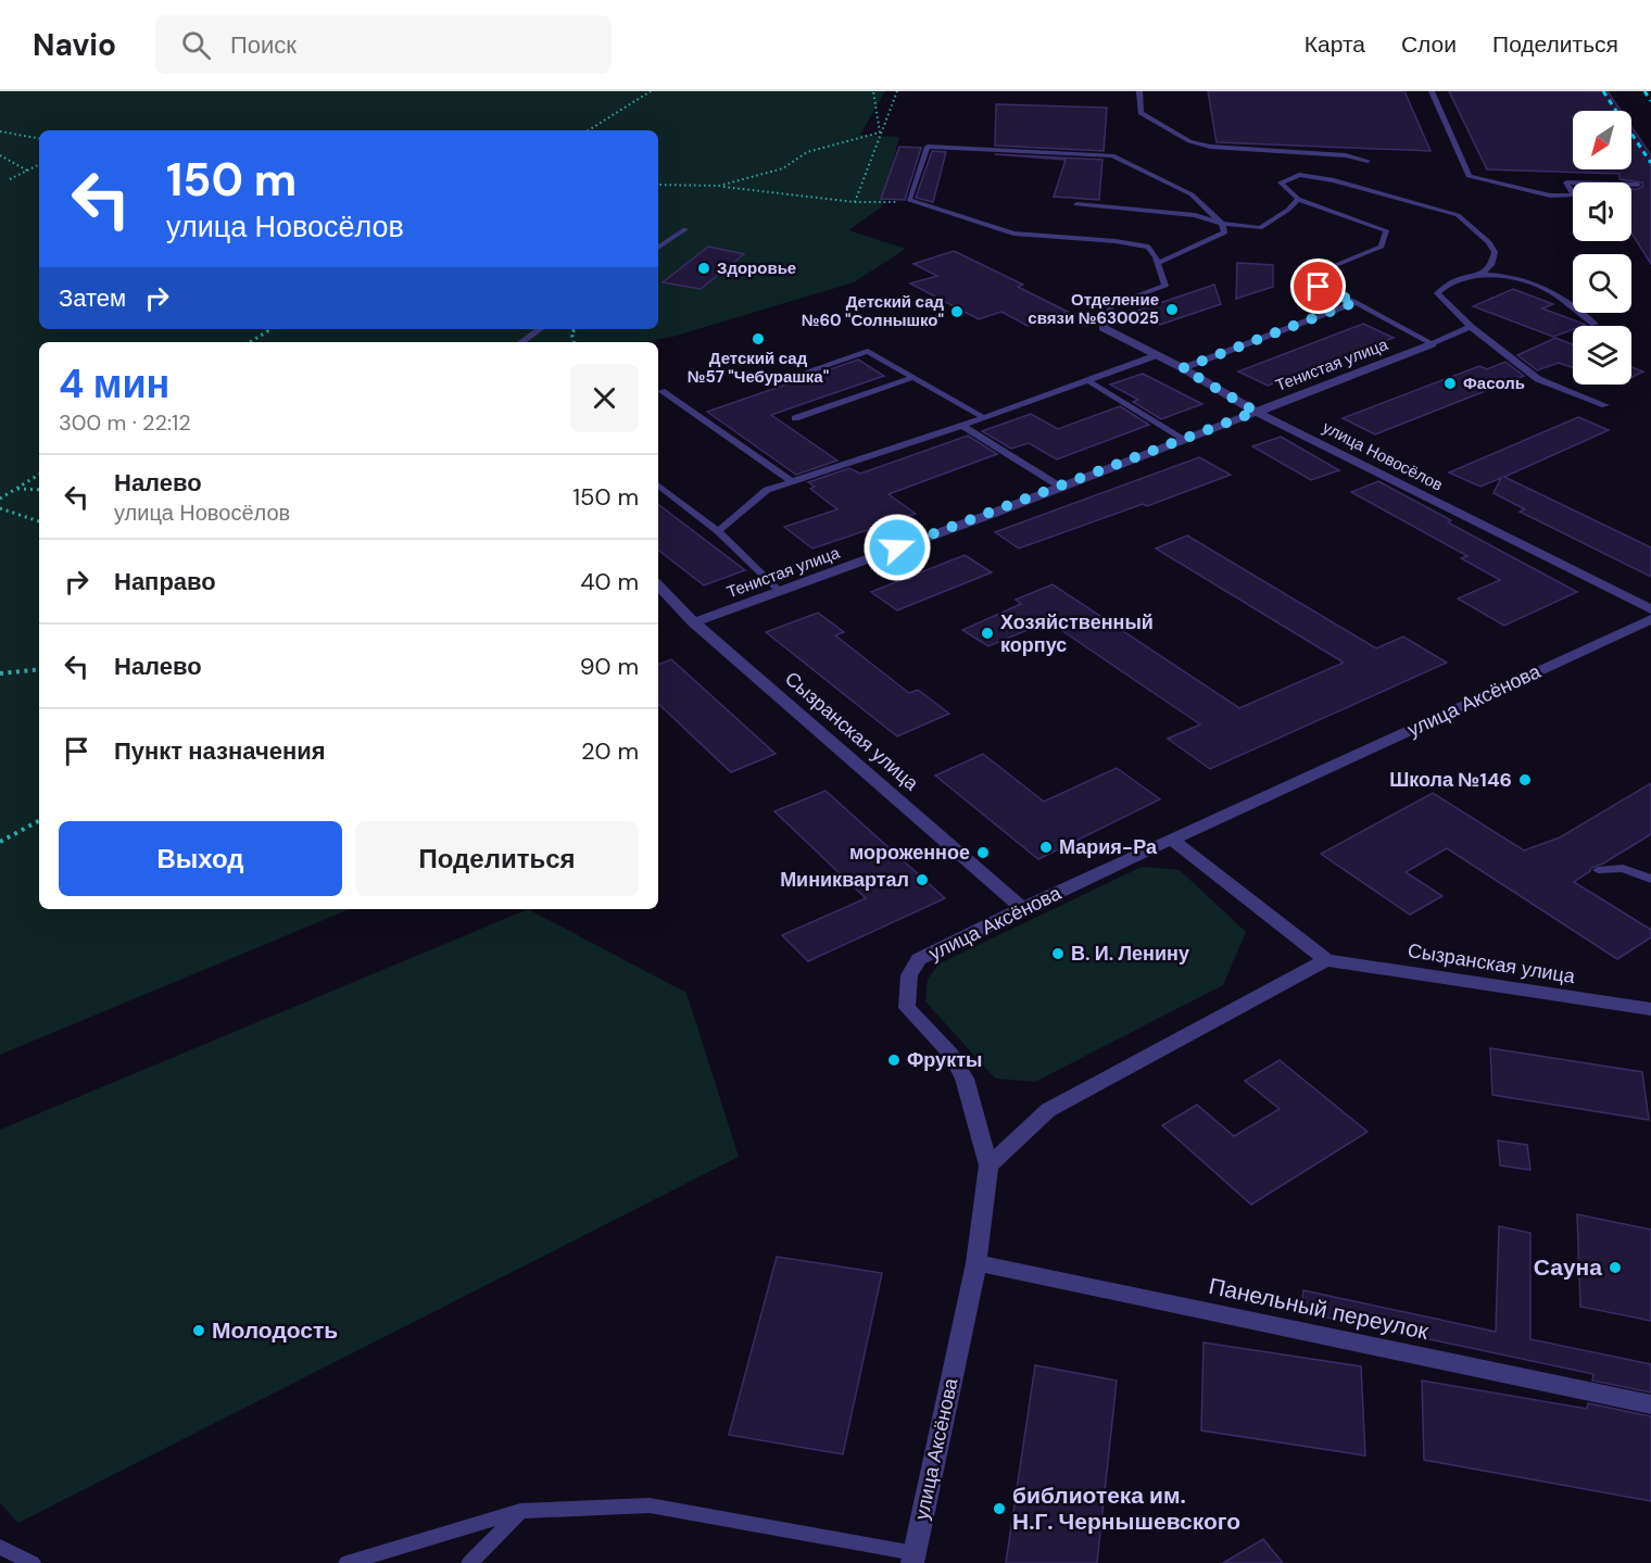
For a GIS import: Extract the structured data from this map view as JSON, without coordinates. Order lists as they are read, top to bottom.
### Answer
{
  "streets": {
    "street": [
      "Тенистая улица",
      "улица Новосёлов",
      "улица Аксёнова",
      "Сызранская улица",
      "Панельный переулок"
    ]
  },
  "crossings": [
    ["Тенистая улица", "улица Новосёлов"],
    ["Тенистая улица", "Сызранская улица"],
    ["улица Аксёнова", "Сызранская улица"],
    ["улица Аксёнова", "Панельный переулок"]
  ],
  "places": [
    "Здоровье",
    "Отделение связи №630025",
    "Детский сад №60 \"Солнышко\"",
    "Детский сад №57 \"Чебурашка\"",
    "Фасоль",
    "Хозяйственный корпус",
    "Школа №146",
    "Мария-Ра",
    "мороженное",
    "Миниквартал",
    "В. И. Ленину",
    "Фрукты",
    "Сауна",
    "Молодость",
    "библиотека им. Н.Г. Чернышевского"
  ],
  "north": "bottom left",
  "page": {
    "header": "Navio",
    "search": "Поиск",
    "nav": ["Карта", "Слои", "Поделиться"],
    "turn": ["150 m", "улица Новосёлов"],
    "then": "Затем",
    "heading": ["4 мин", "300 m · 22:12"],
    "list": [
      {
        "name": "Налево",
        "note": "улица Новосёлов",
        "value": "150 m"
      },
      {
        "name": "Направо",
        "value": "40 m"
      },
      {
        "name": "Налево",
        "value": "90 m"
      },
      {
        "name": "Пункт назначения",
        "value": "20 m"
      }
    ],
    "buttons": ["Выход", "Поделиться"]
  }
}
